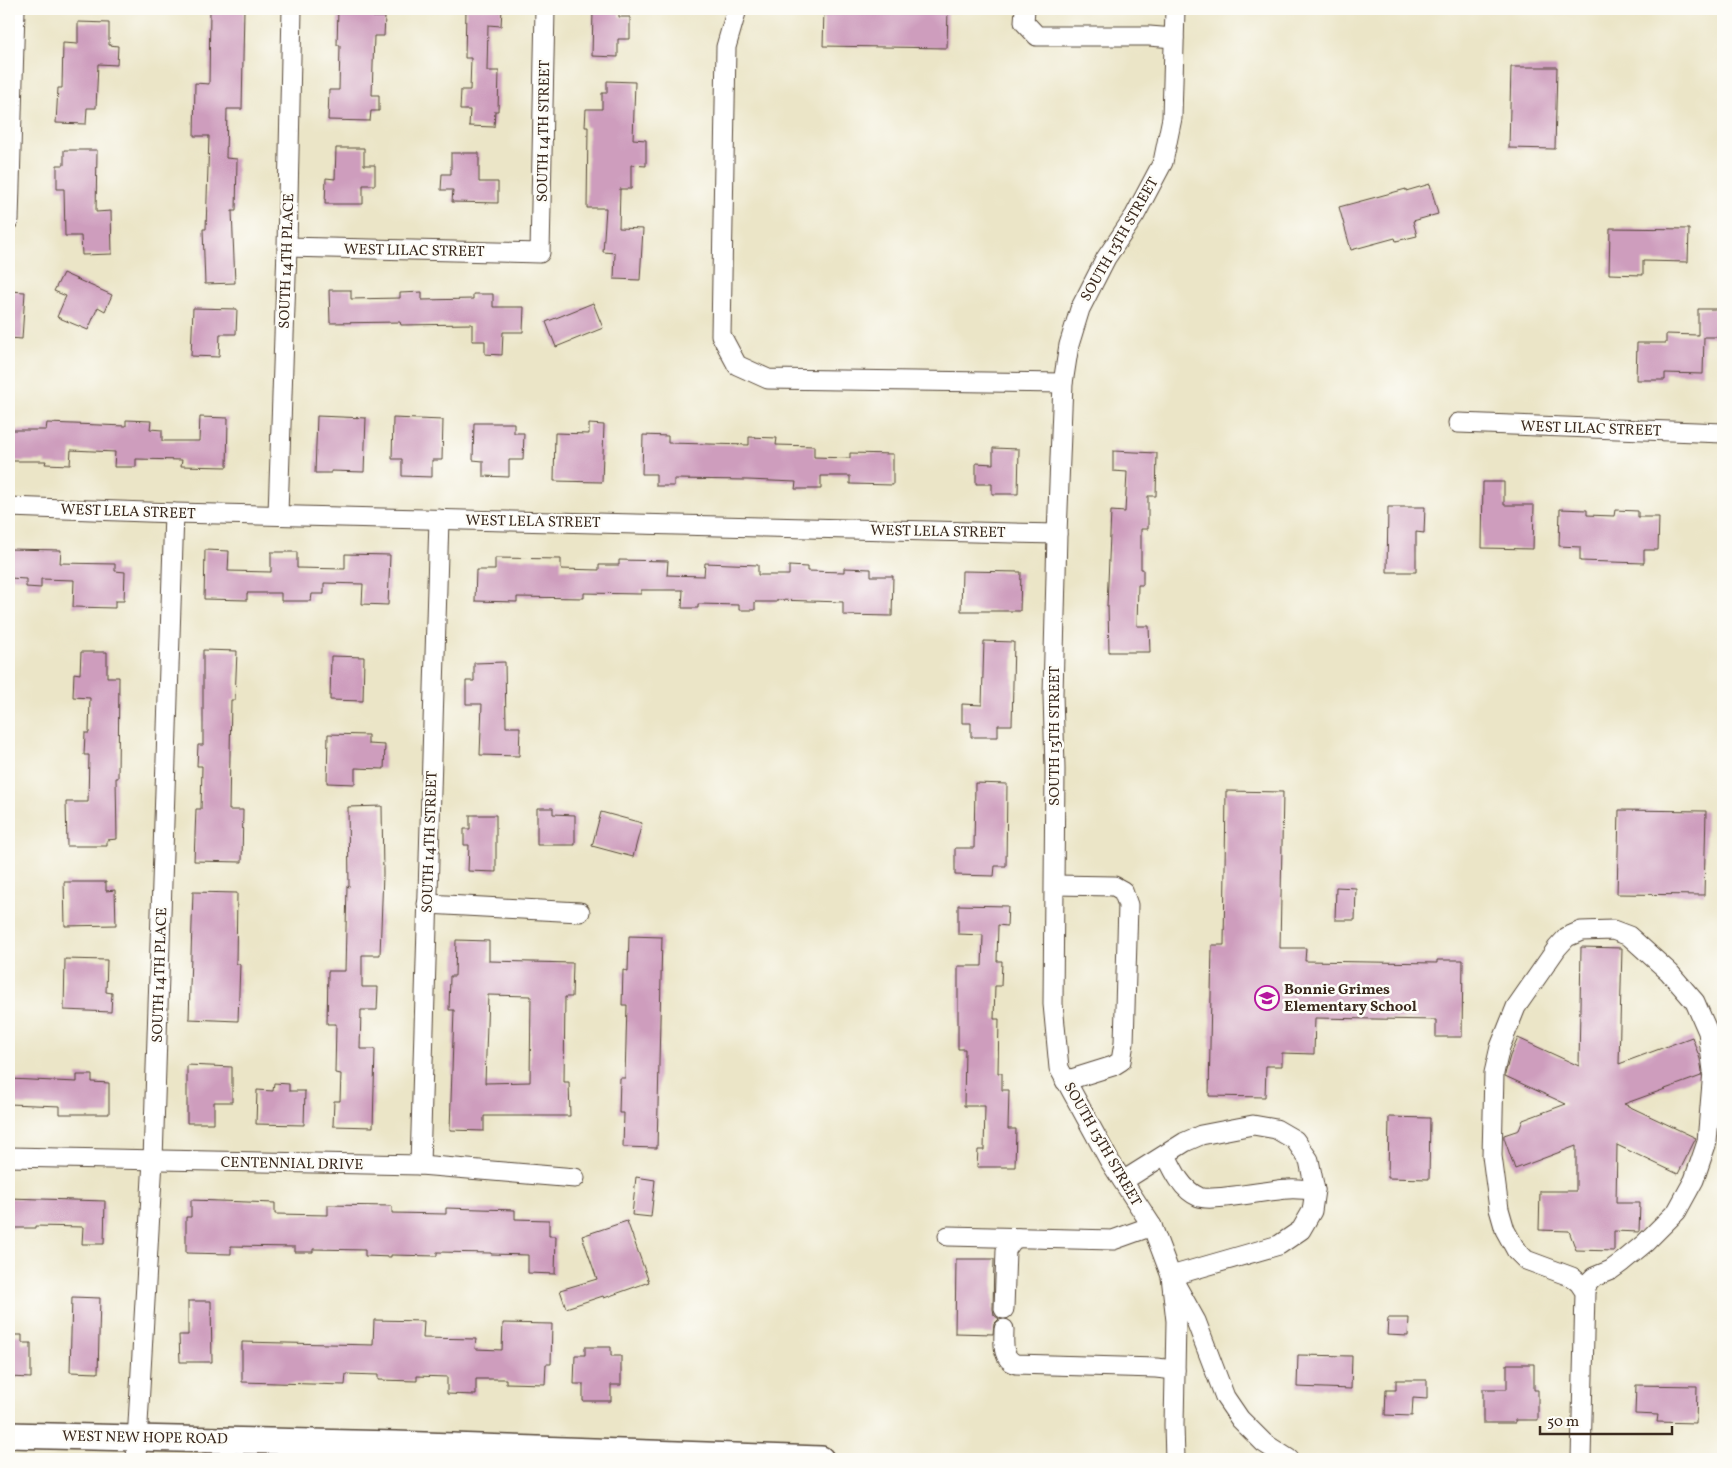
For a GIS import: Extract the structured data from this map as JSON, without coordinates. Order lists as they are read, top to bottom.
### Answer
{
  "streets": {
    "main road": ["WEST NEW HOPE ROAD"],
    "street": [
      "SOUTH 14TH STREET",
      "SOUTH 13TH STREET",
      "WEST LILAC STREET",
      "SOUTH 14TH PLACE",
      "WEST LELA STREET",
      "CENTENNIAL DRIVE"
    ]
  },
  "crossings": [
    ["SOUTH 14TH STREET", "WEST LILAC STREET"],
    ["SOUTH 14TH STREET", "WEST LELA STREET"],
    ["SOUTH 14TH STREET", "CENTENNIAL DRIVE"],
    ["SOUTH 13TH STREET", "WEST LELA STREET"],
    ["WEST LILAC STREET", "SOUTH 14TH PLACE"],
    ["SOUTH 14TH PLACE", "WEST LELA STREET"],
    ["SOUTH 14TH PLACE", "CENTENNIAL DRIVE"],
    ["SOUTH 14TH PLACE", "WEST NEW HOPE ROAD"]
  ],
  "places": {
    "school or university": ["Bonnie Grimes Elementary School"]
  },
  "scale_bar": "50 m"
}
